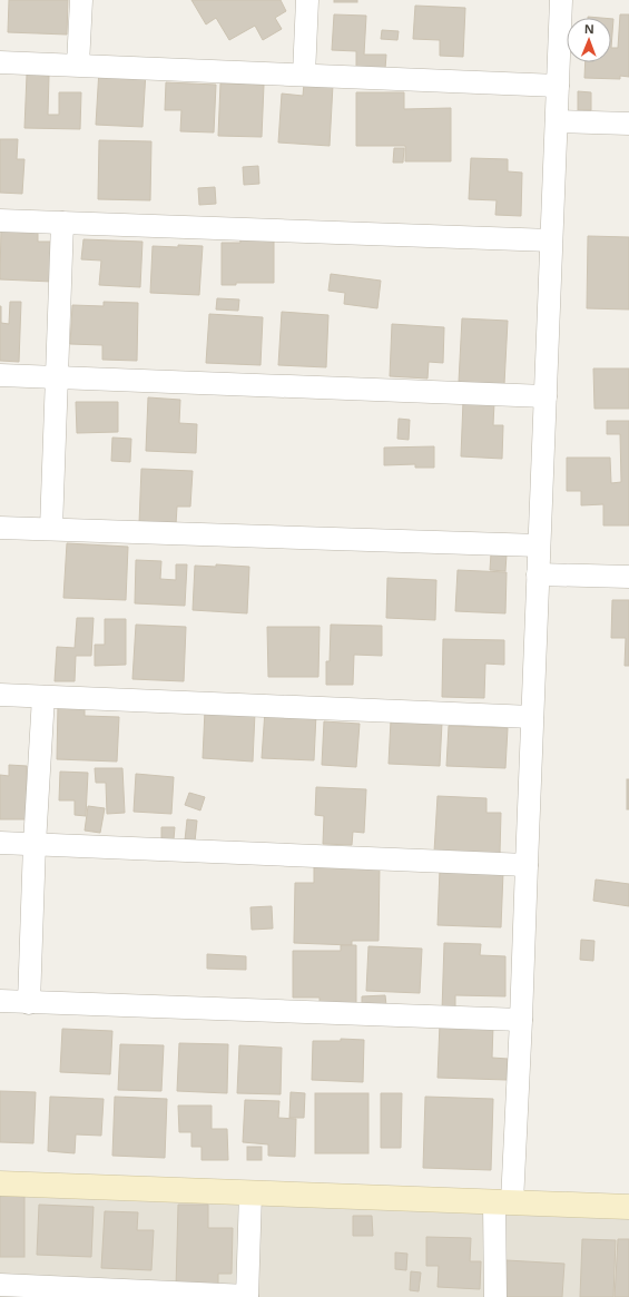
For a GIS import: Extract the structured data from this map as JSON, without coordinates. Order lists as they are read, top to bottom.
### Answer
{
  "north": "top"
}
